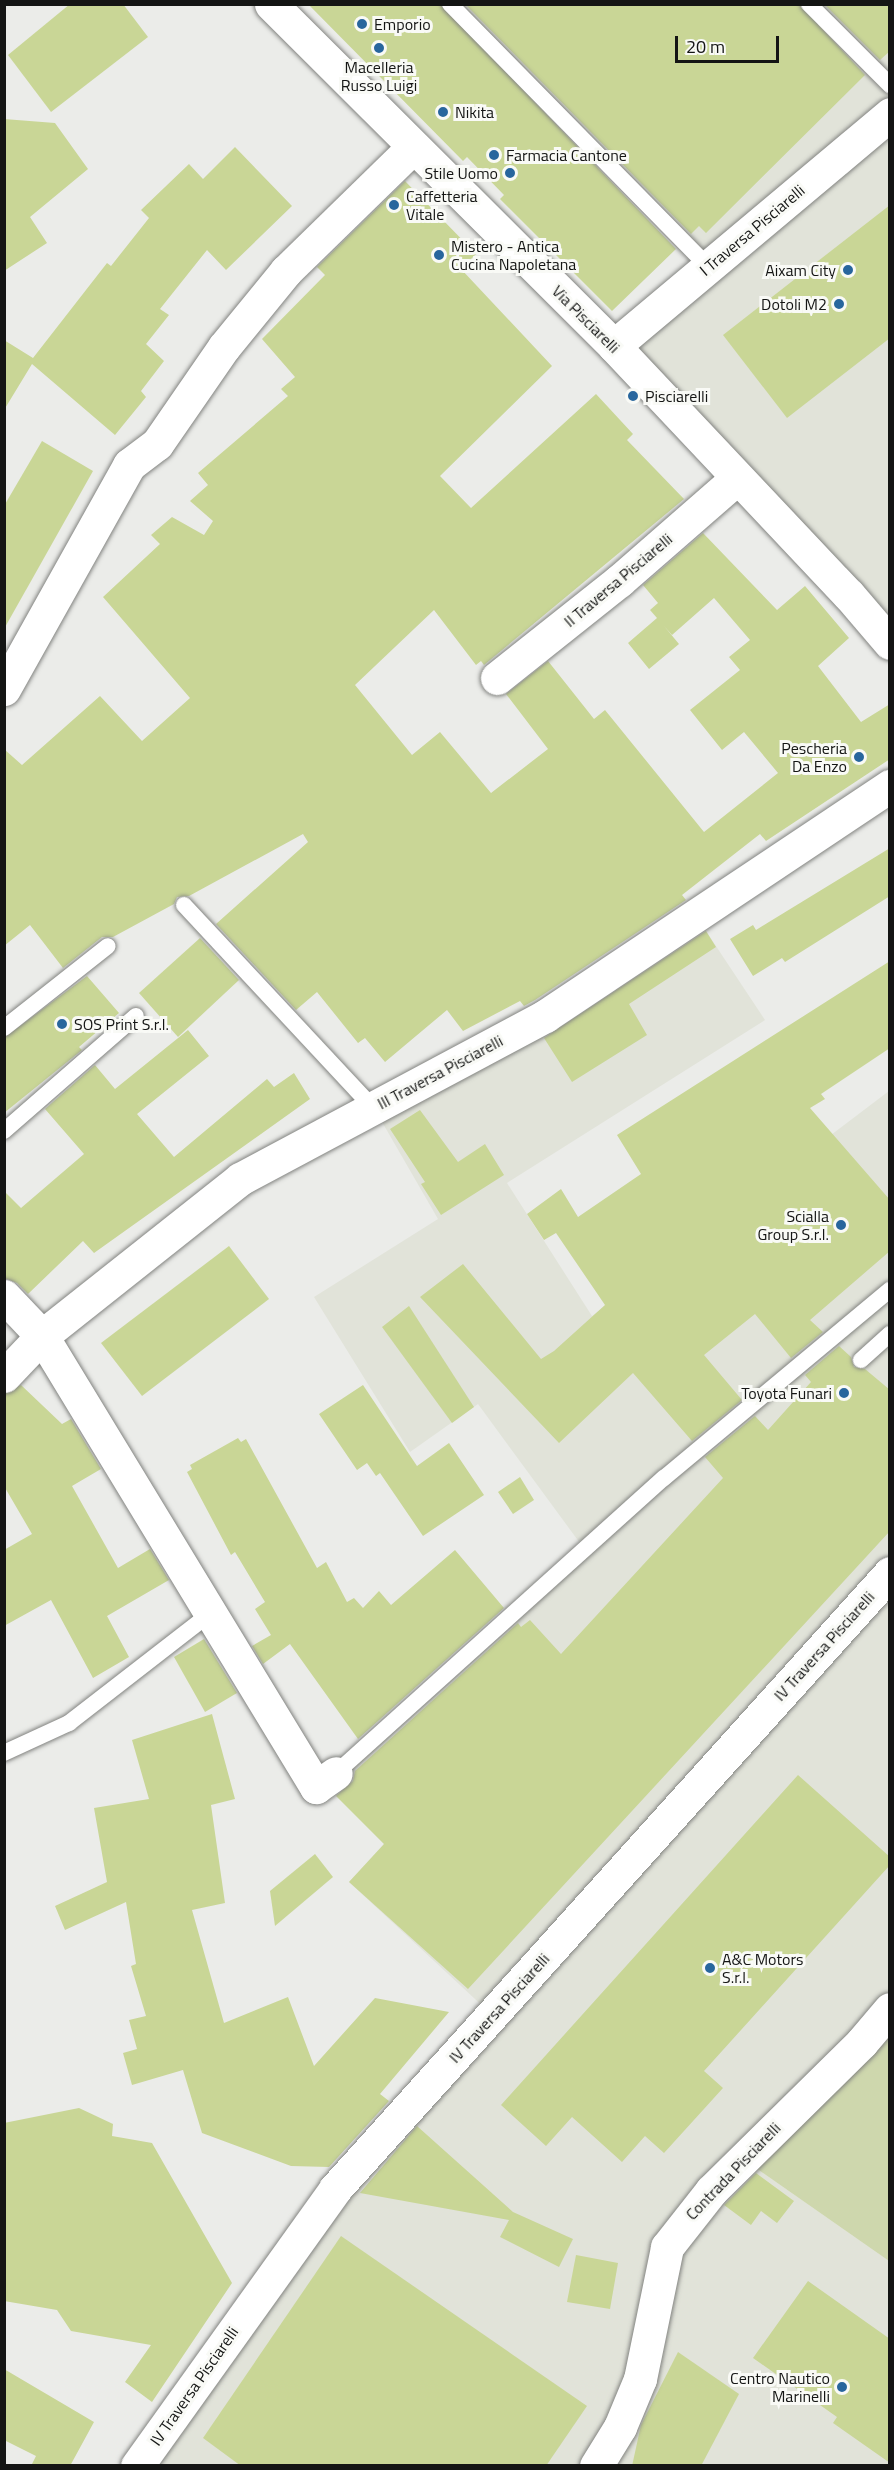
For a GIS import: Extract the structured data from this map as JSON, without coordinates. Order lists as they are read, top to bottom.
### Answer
{
  "streets": {
    "street": [
      "I Traversa Pisciarelli",
      "Via Pisciarelli",
      "II Traversa Pisciarelli",
      "III Traversa Pisciarelli",
      "IV Traversa Pisciarelli",
      "Contrada Pisciarelli"
    ]
  },
  "crossings": [
    ["I Traversa Pisciarelli", "Via Pisciarelli"],
    ["Via Pisciarelli", "II Traversa Pisciarelli"]
  ],
  "places": [
    "Emporio",
    "Macelleria Russo Luigi",
    "Nikita",
    "Farmacia Cantone",
    "Stile Uomo",
    "Caffetteria Vitale",
    "Mistero - Antica Cucina Napoletana",
    "Aixam City",
    "Dotoli M2",
    "Pisciarelli",
    "Pescheria Da Enzo",
    "SOS Print S.r.l.",
    "Scialla Group S.r.l.",
    "Toyota Funari",
    "A&C Motors S.r.l.",
    "Centro Nautico Marinelli"
  ],
  "scale_bar": "20 m"
}
